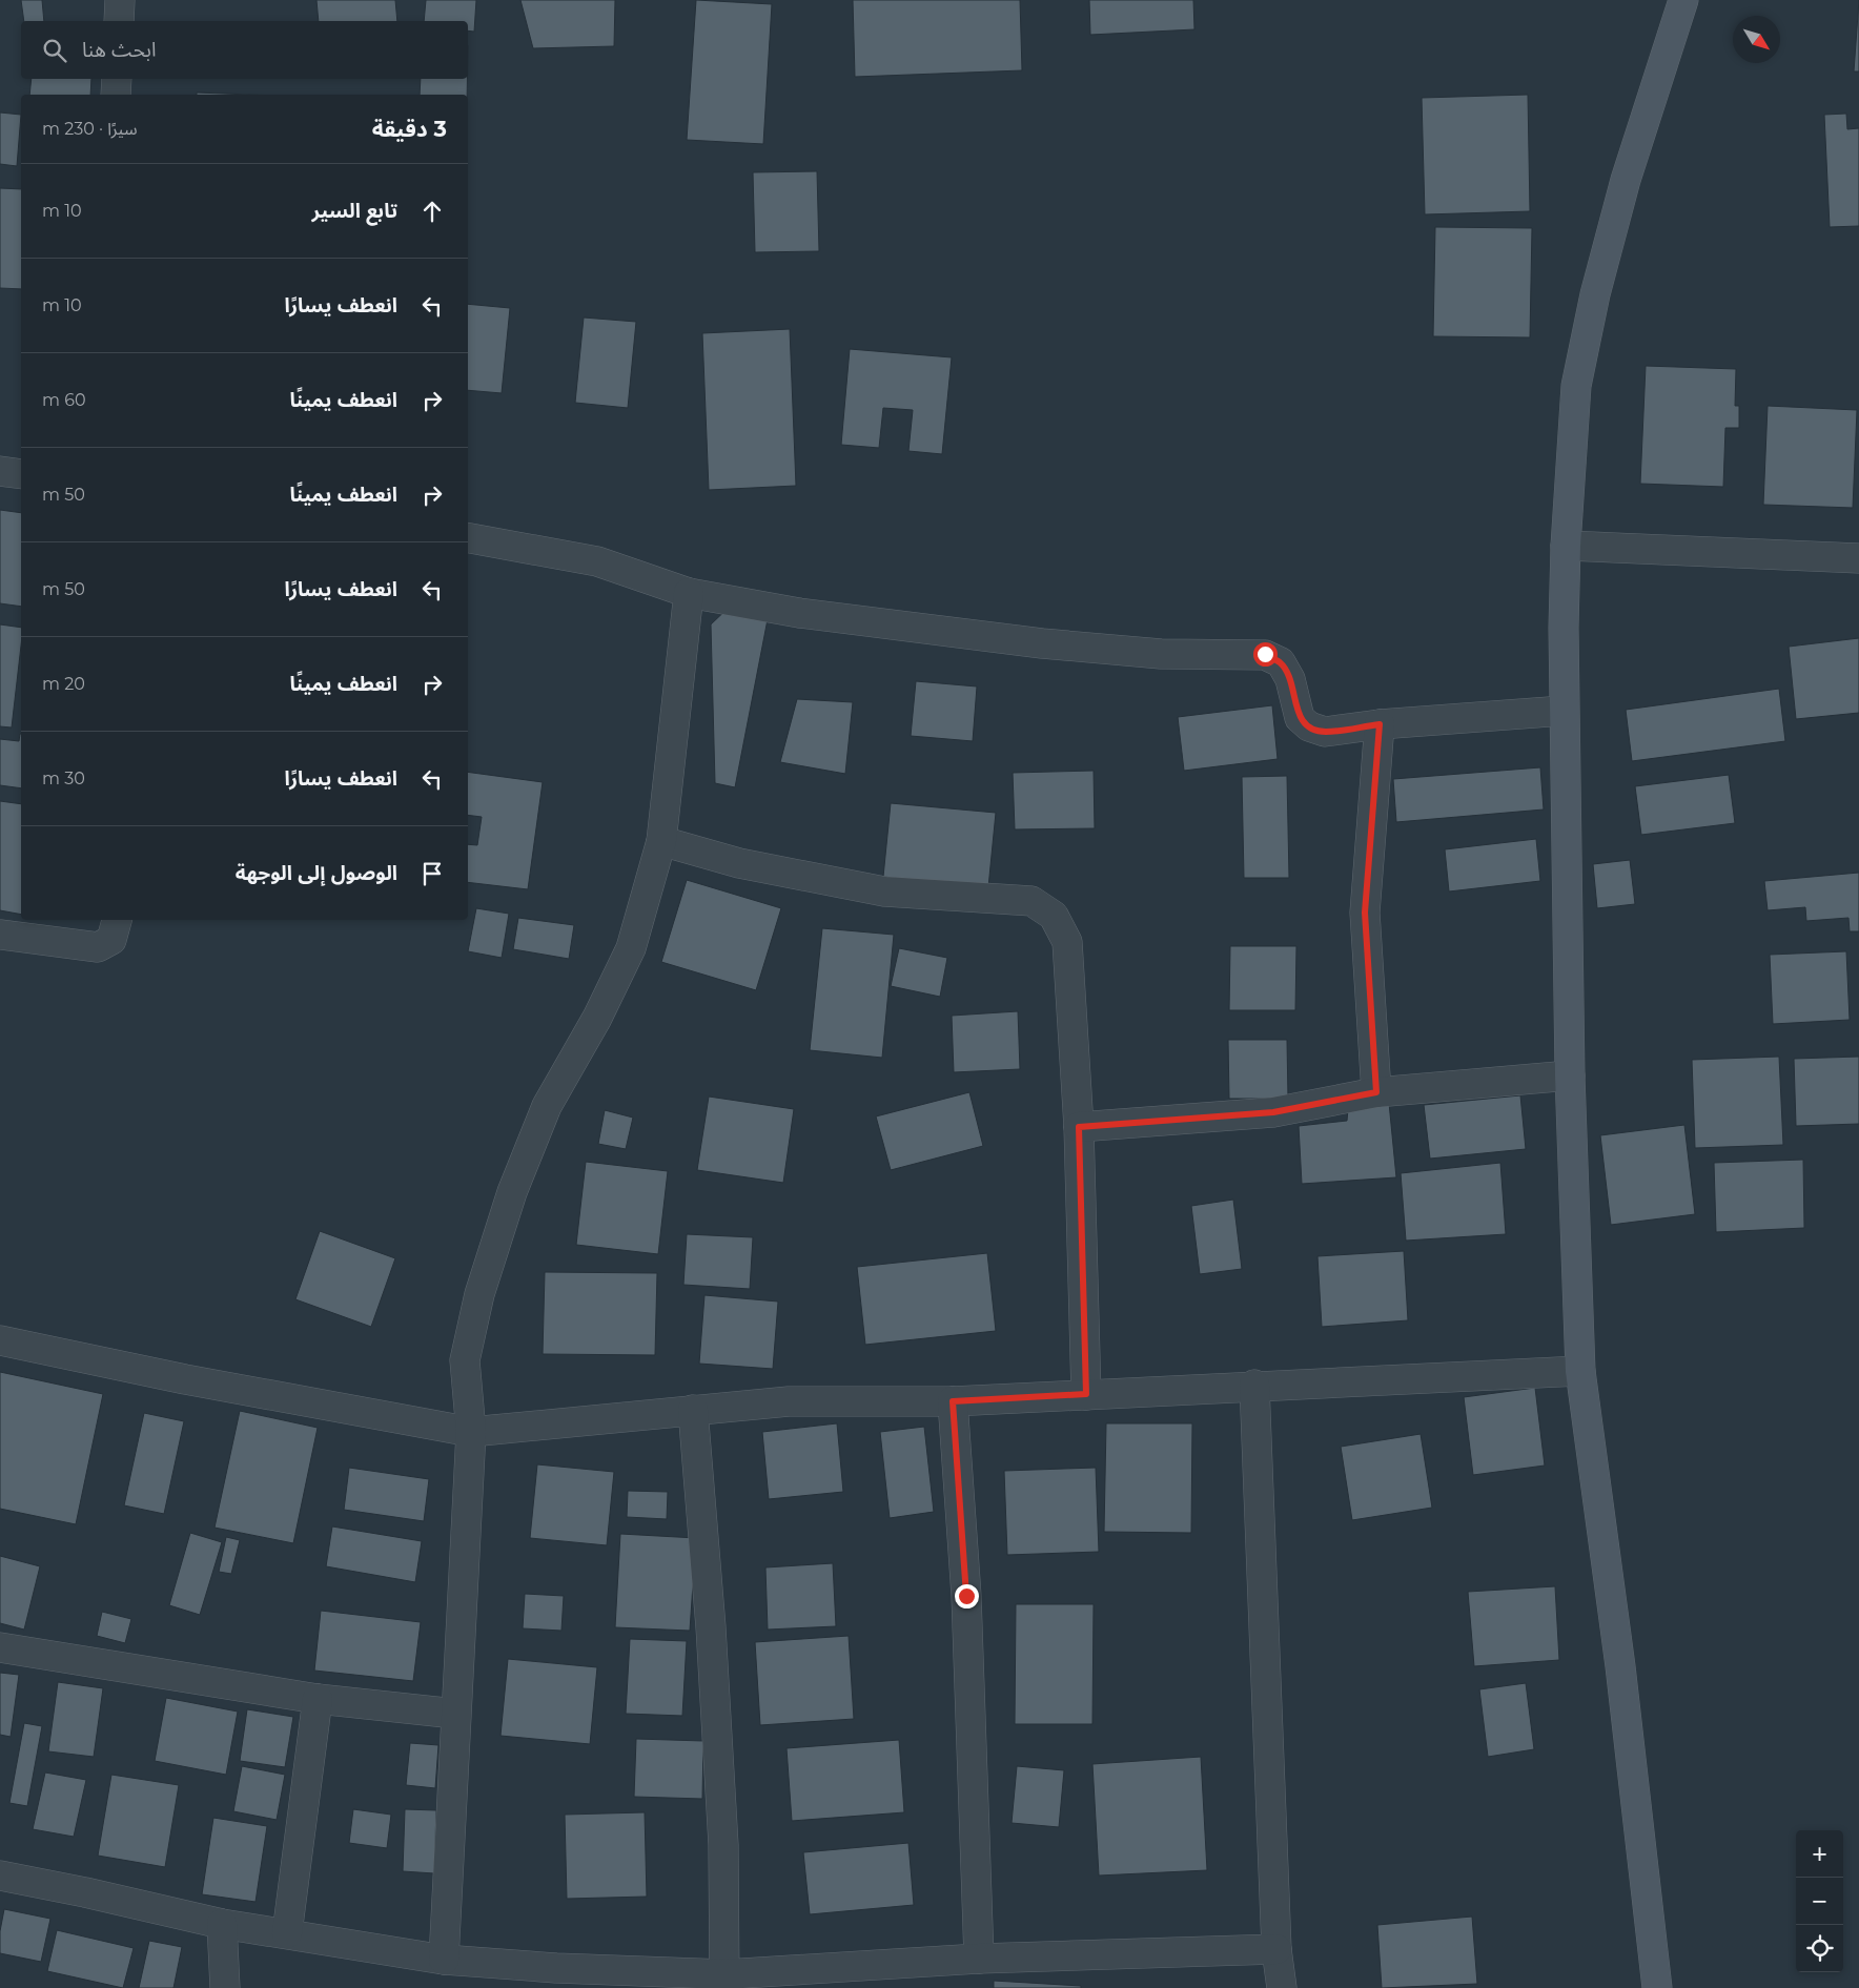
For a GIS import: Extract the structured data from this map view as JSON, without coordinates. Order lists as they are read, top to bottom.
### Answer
{
  "north": "bottom right",
  "page": {
    "search": "ابحث هنا",
    "heading": ["3 دقيقة", "سيرًا · 230 m"],
    "list": [
      ["تابع السير", "10 m"],
      ["انعطف يسارًا", "10 m"],
      ["انعطف يمينًا", "60 m"],
      ["انعطف يمينًا", "50 m"],
      ["انعطف يسارًا", "50 m"],
      ["انعطف يمينًا", "20 m"],
      ["انعطف يسارًا", "30 m"],
      "الوصول إلى الوجهة"
    ],
    "map_buttons": ["+", "−"]
  }
}
